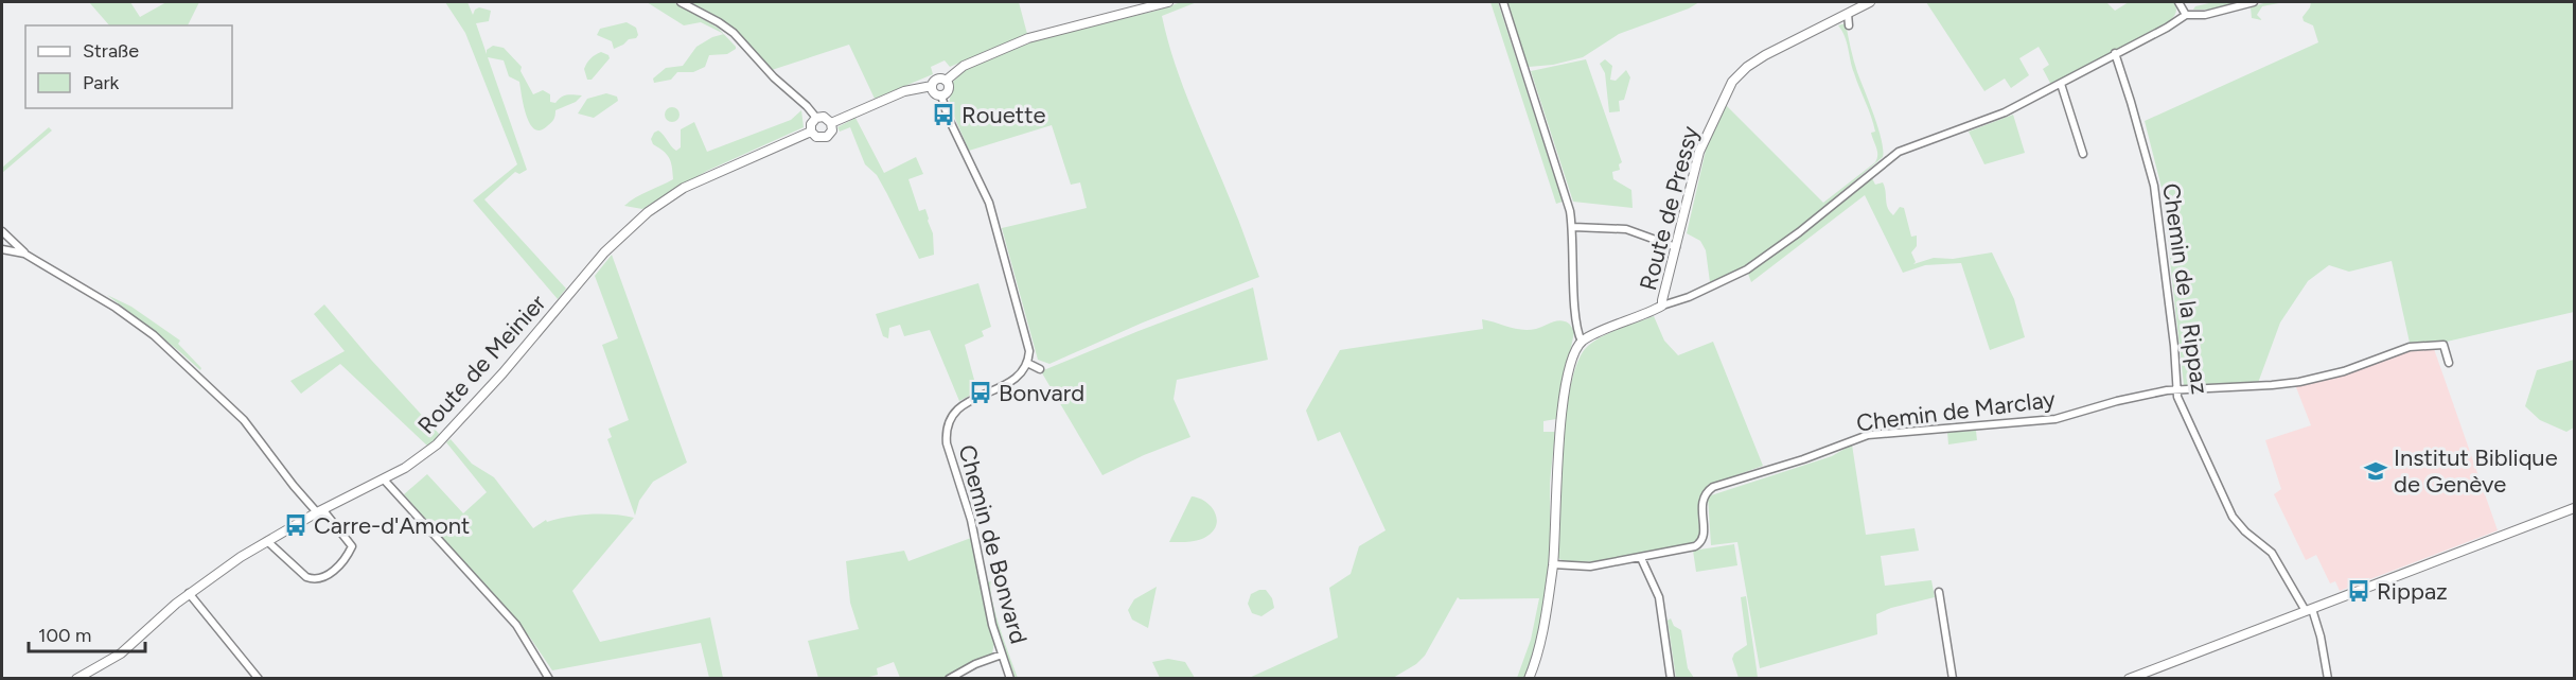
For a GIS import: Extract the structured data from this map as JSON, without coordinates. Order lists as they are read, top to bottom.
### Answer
{
  "streets": {
    "street": [
      "Route de Pressy",
      "Chemin de la Rippaz",
      "Route de Meinier",
      "Chemin de Marclay",
      "Chemin de Bonvard"
    ]
  },
  "crossings": [
    ["Chemin de la Rippaz", "Chemin de Marclay"]
  ],
  "places": {
    "bus stop": [
      "Rouette",
      "Bonvard",
      "Carre-d'Amont",
      "Rippaz"
    ],
    "school or university": ["Institut Biblique de Genève"]
  },
  "legend": ["Straße", "Park"],
  "scale_bar": "100 m"
}
